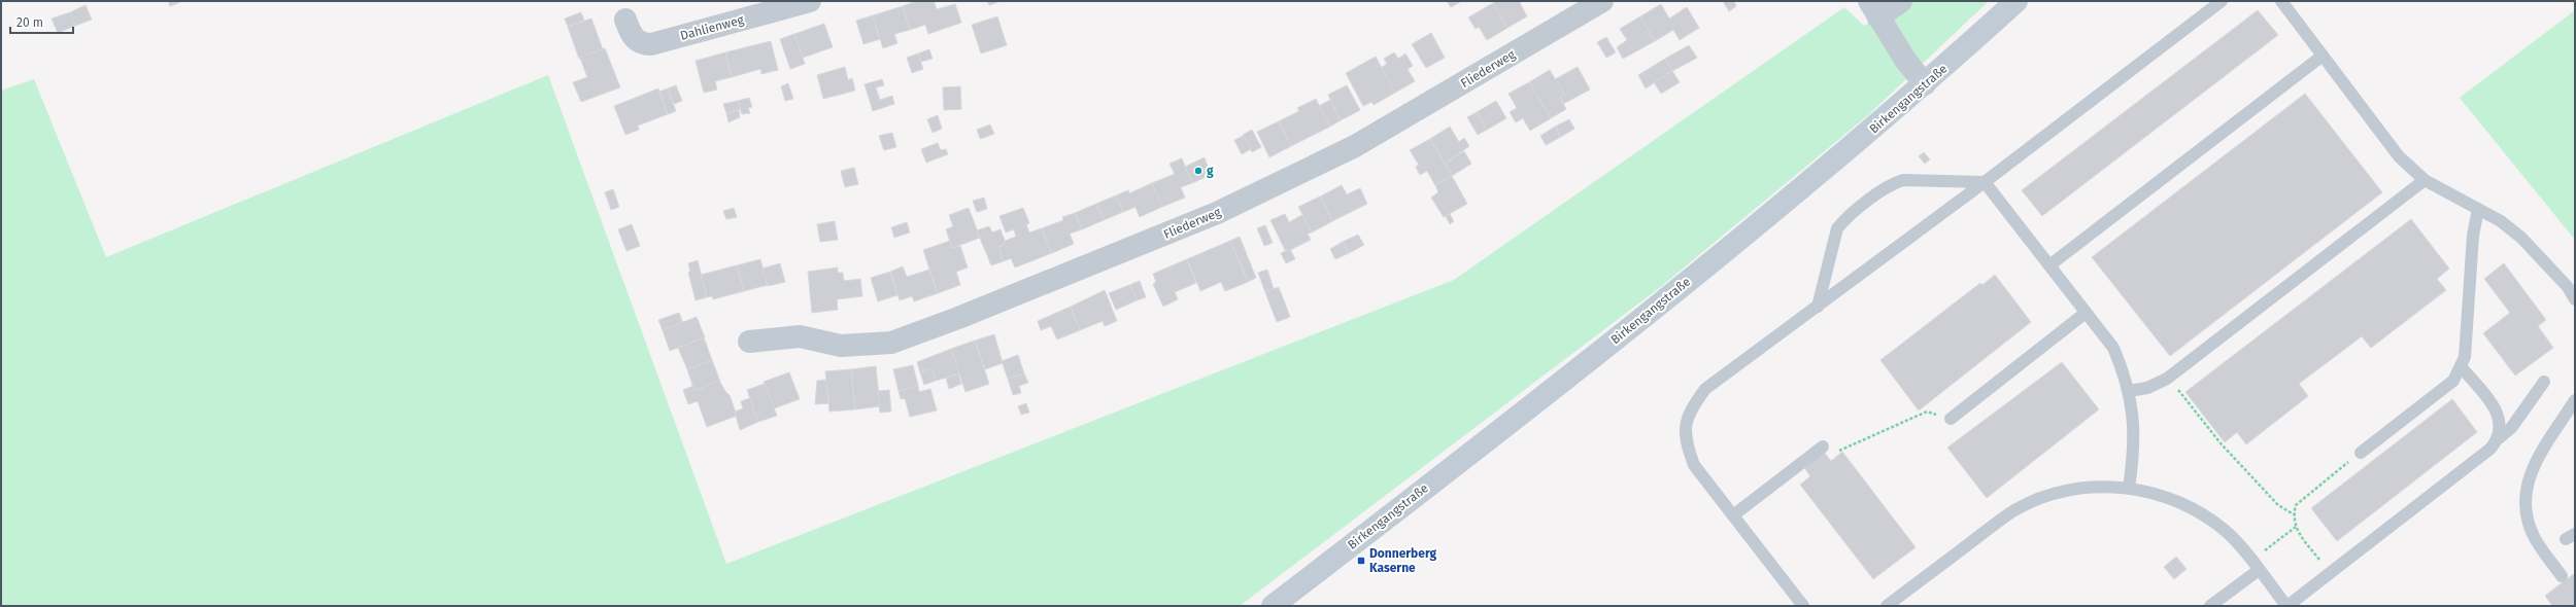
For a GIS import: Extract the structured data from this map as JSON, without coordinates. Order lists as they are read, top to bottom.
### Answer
{
  "streets": {
    "street": ["Dahlienweg", "Fliederweg", "Birkengangstraße"]
  },
  "places": {
    "other": ["g"],
    "transit": ["Donnerberg Kaserne"]
  },
  "scale_bar": "20 m"
}
